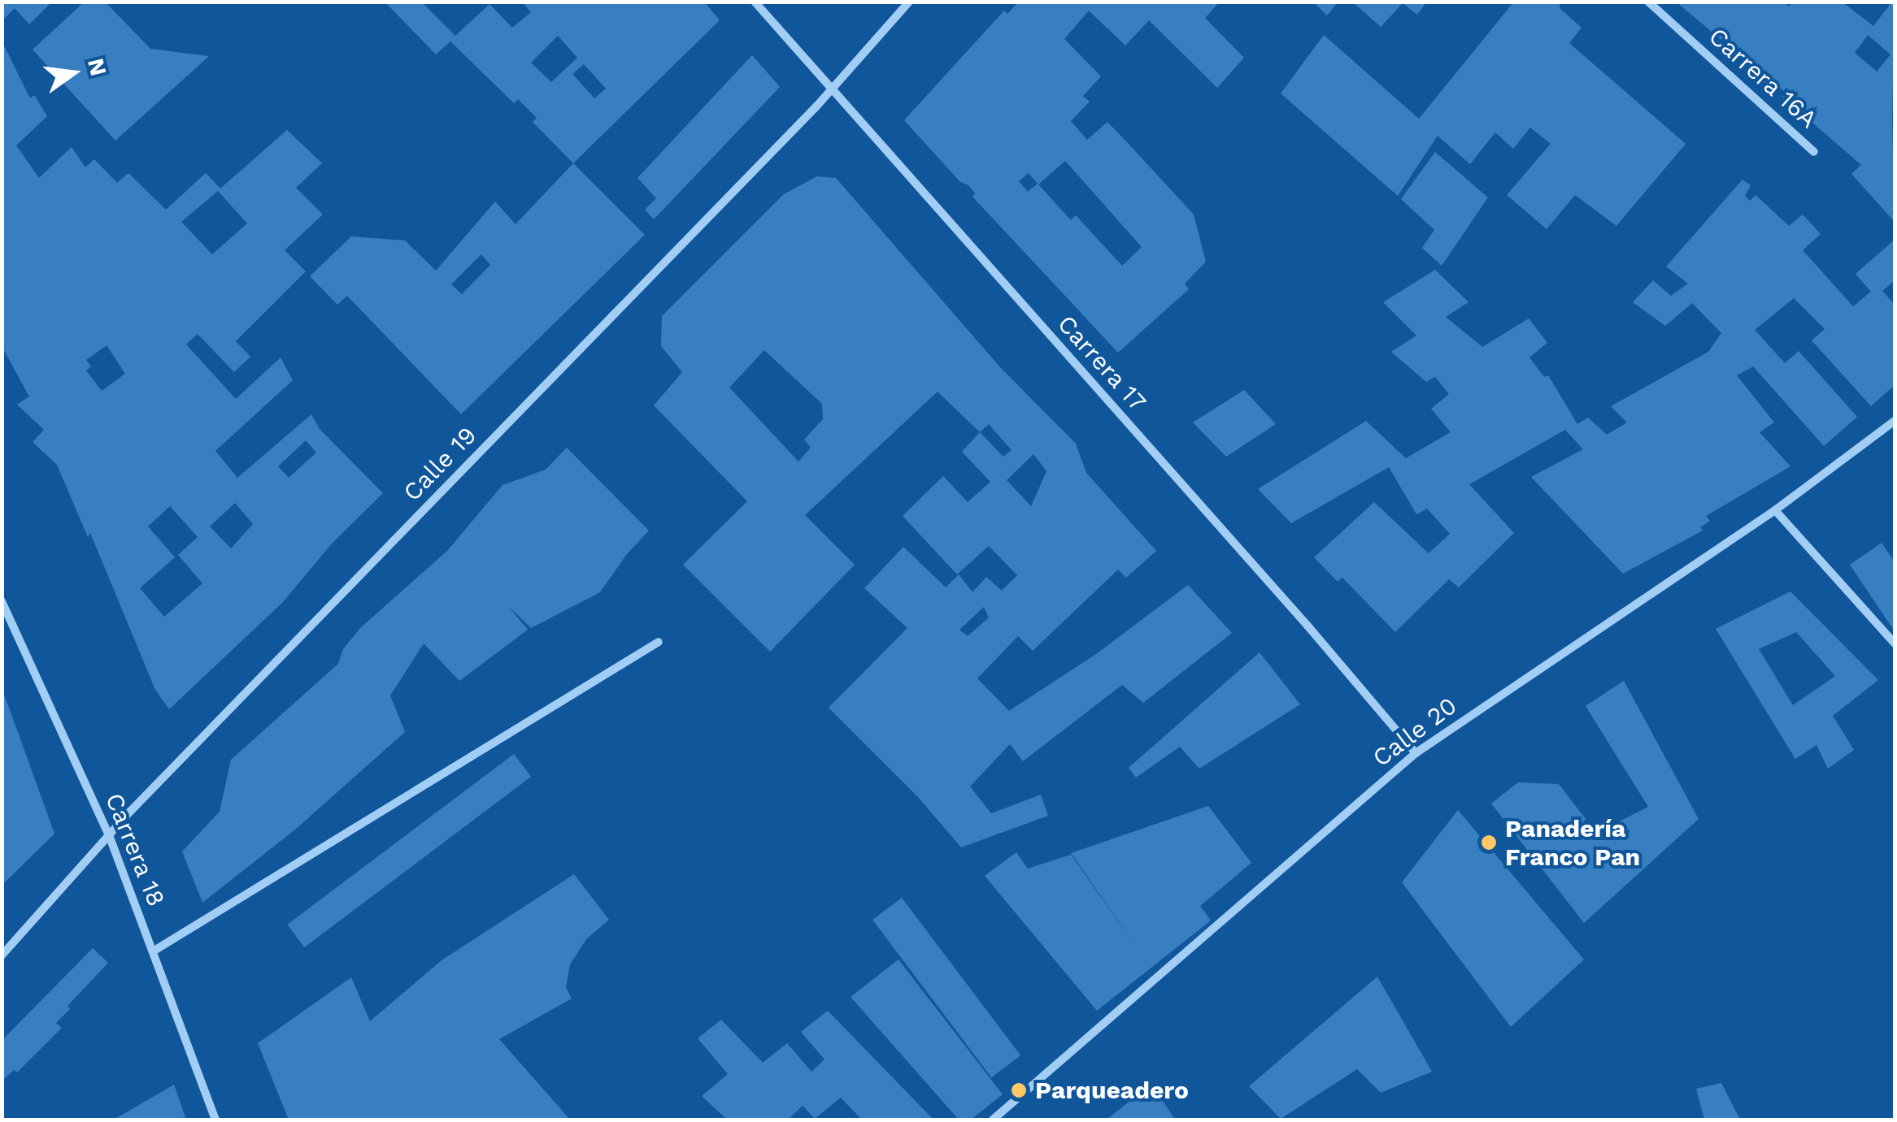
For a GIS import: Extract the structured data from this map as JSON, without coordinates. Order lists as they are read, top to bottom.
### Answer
{
  "streets": {
    "street": [
      "Carrera 16A",
      "Carrera 17",
      "Calle 19",
      "Calle 20",
      "Carrera 18"
    ]
  },
  "crossings": [
    ["Carrera 17", "Calle 19"],
    ["Carrera 17", "Calle 20"],
    ["Calle 19", "Carrera 18"]
  ],
  "places": ["Panadería Franco Pan", "Parqueadero"],
  "north": "right"
}
